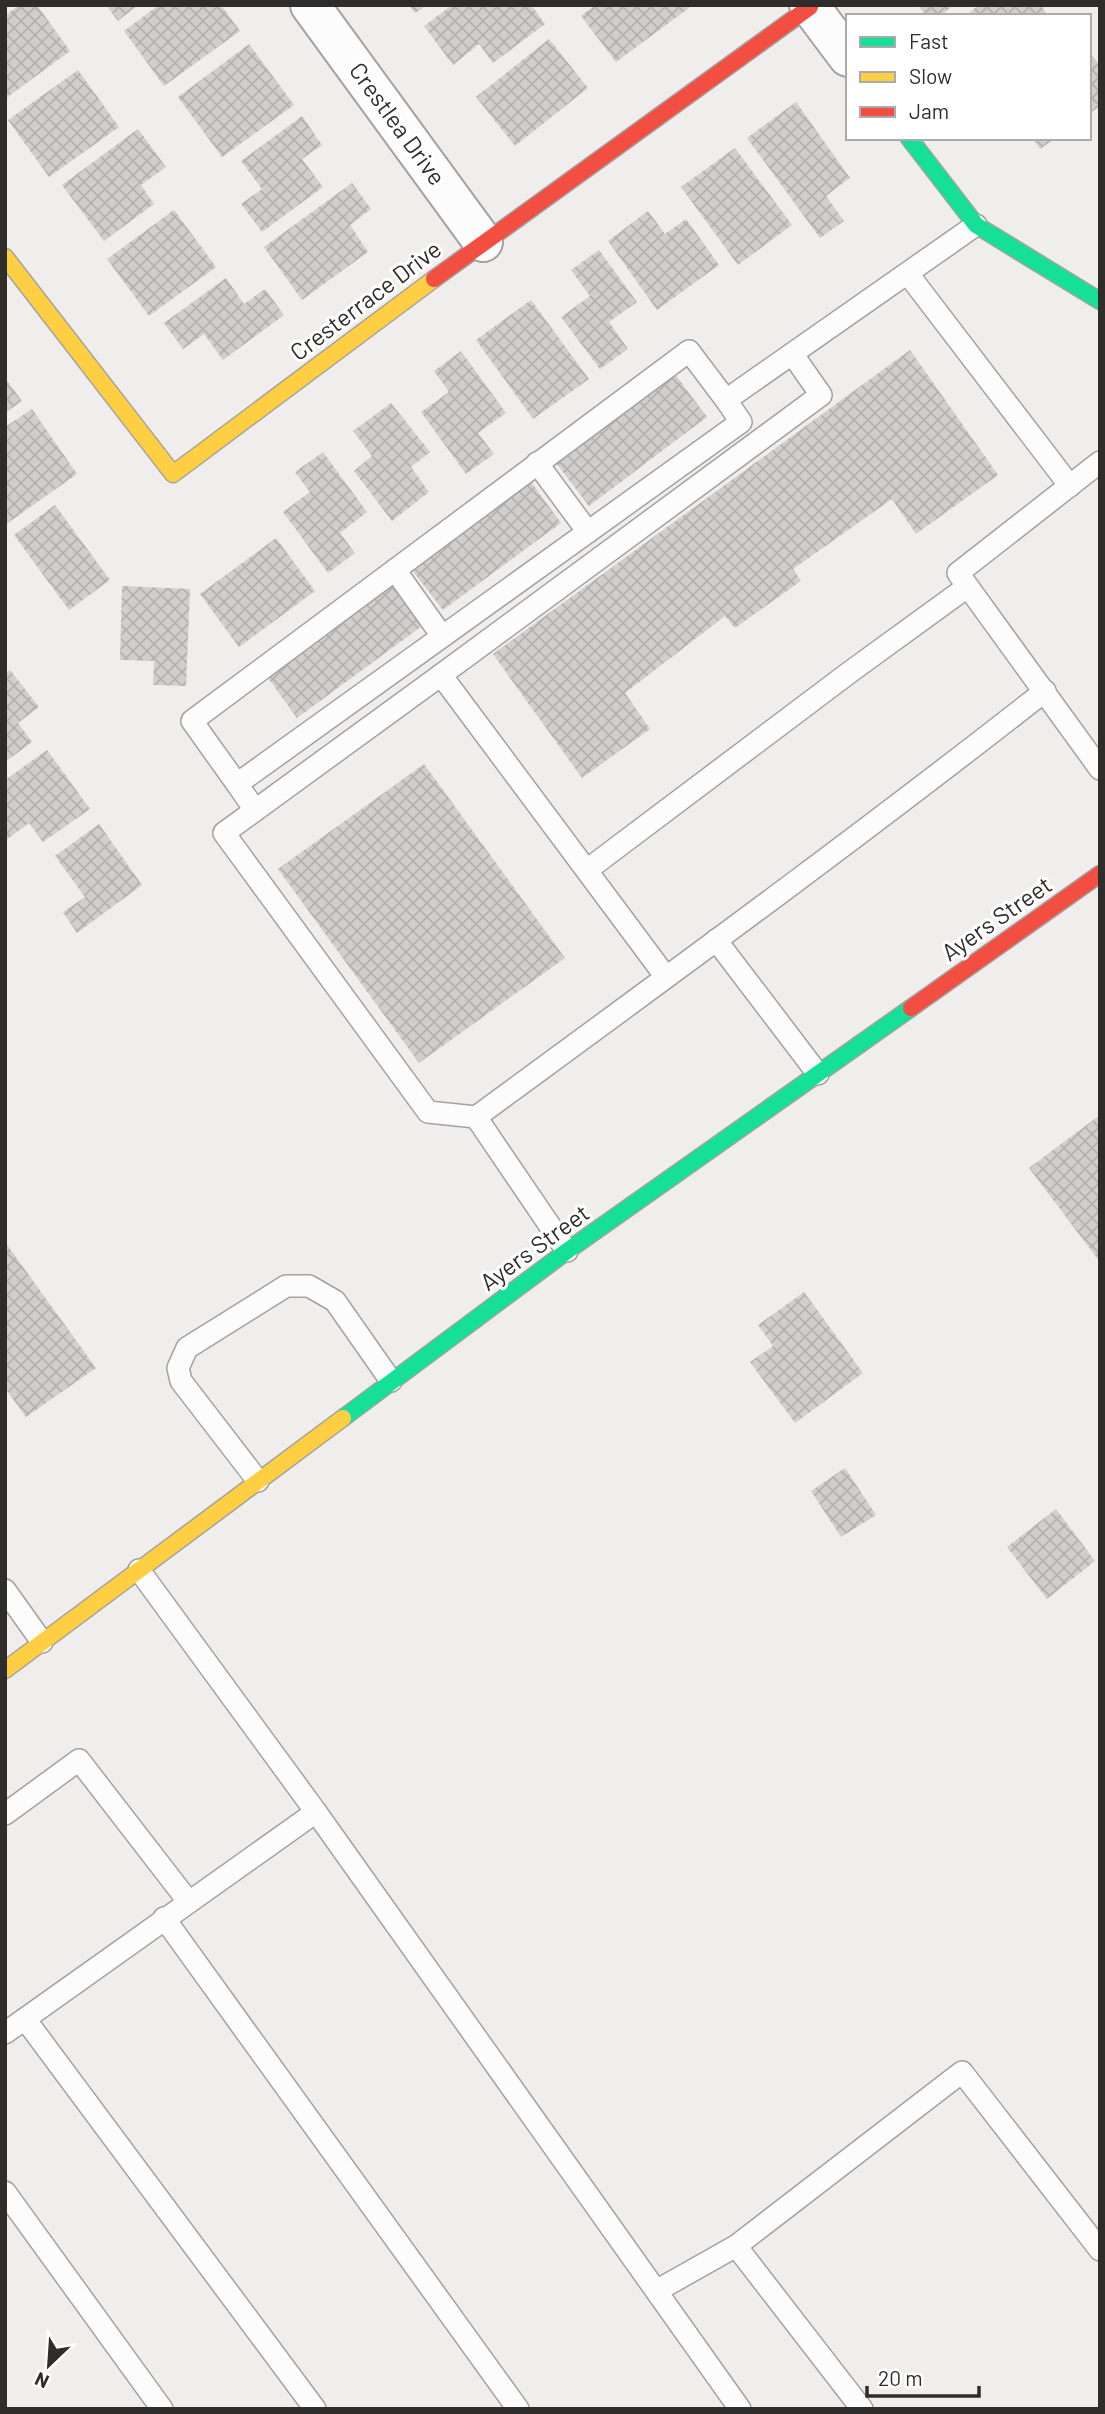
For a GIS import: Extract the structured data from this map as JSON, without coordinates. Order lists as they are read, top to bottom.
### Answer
{
  "streets": {
    "main road": ["Cresterrace Drive", "Ayers Street"],
    "street": ["Crestlea Drive"]
  },
  "crossings": [
    ["Crestlea Drive", "Cresterrace Drive"]
  ],
  "legend": ["Fast", "Slow", "Jam"],
  "scale_bar": "20 m",
  "north": "bottom left"
}
